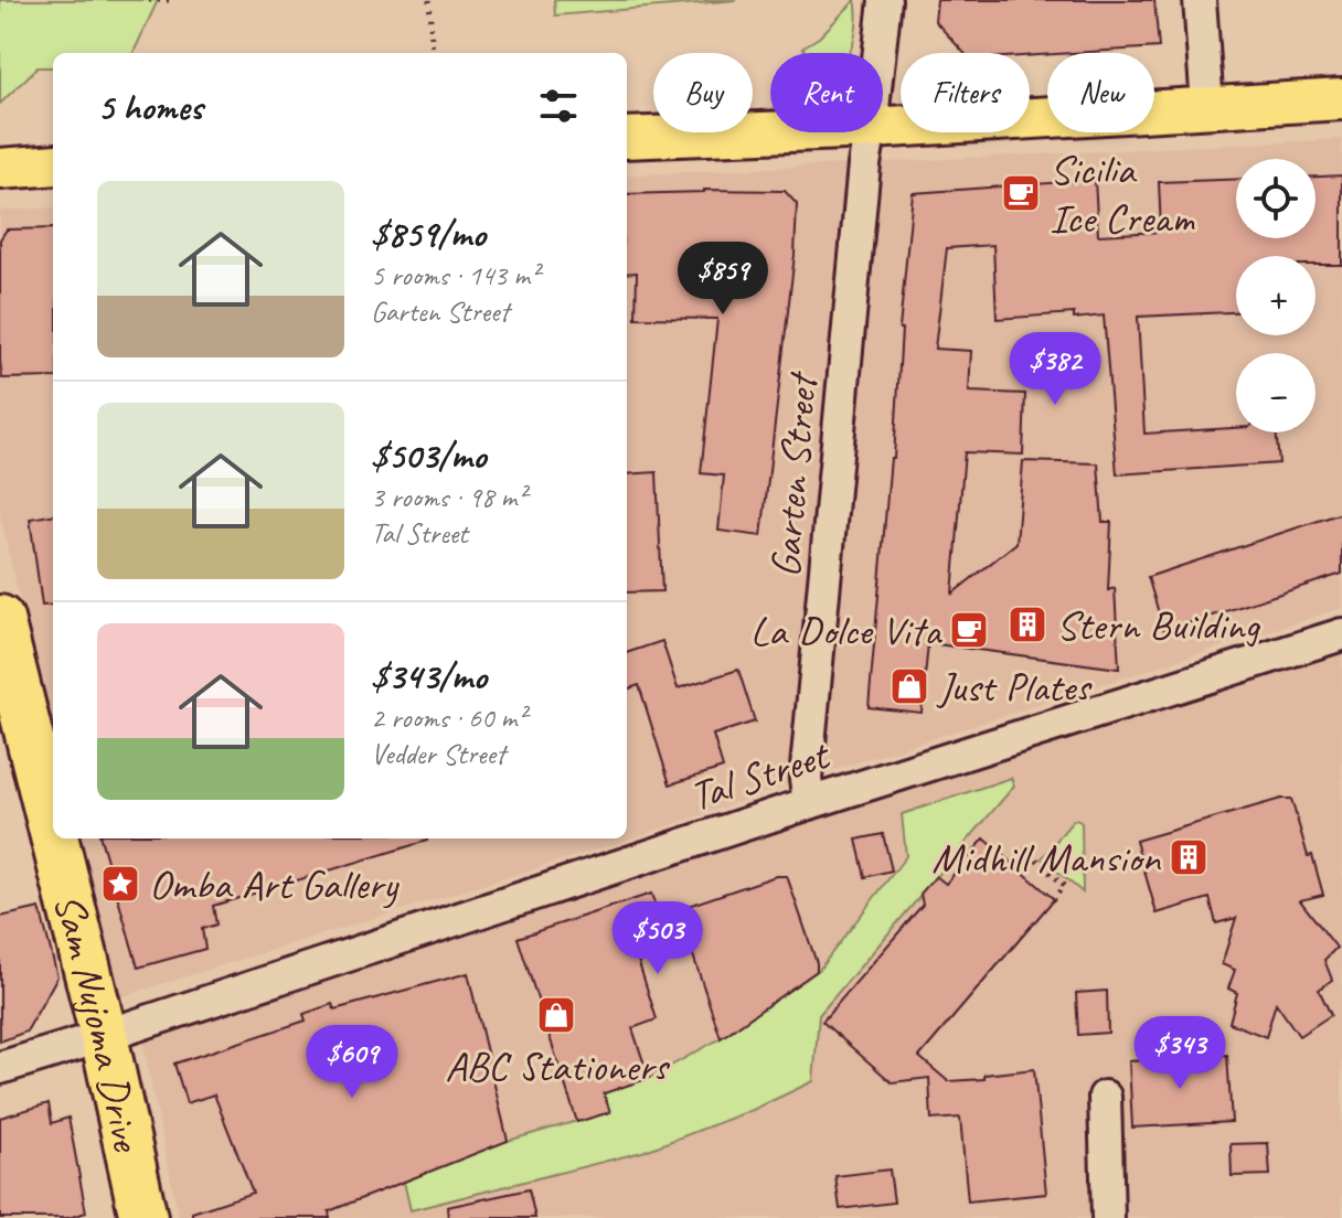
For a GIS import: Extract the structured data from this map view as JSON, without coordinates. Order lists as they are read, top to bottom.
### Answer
{
  "streets": {
    "highway": ["Sam Nujoma Drive"],
    "street": ["Garten Street", "Tal Street"]
  },
  "crossings": [
    ["Garten Street", "Tal Street"],
    ["Tal Street", "Sam Nujoma Drive"]
  ],
  "places": {
    "cafe": ["Sicilia Ice Cream", "La Dolce Vita"],
    "building": ["Stern Building", "Midhill Mansion"],
    "shop": ["Just Plates", "ABC Stationers"],
    "place": ["Omba Art Gallery"]
  },
  "page": {
    "chip": [
      "Buy",
      "Rent",
      "Filters",
      "New"
    ],
    "heading": "5 homes",
    "map_buttons": ["+", "−"],
    "list": [
      {
        "name": "$859/mo",
        "note": "5 rooms · 143 m² · Garten Street"
      },
      {
        "name": "$503/mo",
        "note": "3 rooms · 98 m² · Tal Street"
      },
      {
        "name": "$343/mo",
        "note": "2 rooms · 60 m² · Vedder Street"
      }
    ],
    "price": [
      "$859",
      "$382",
      "$503",
      "$343",
      "$609"
    ]
  }
}
